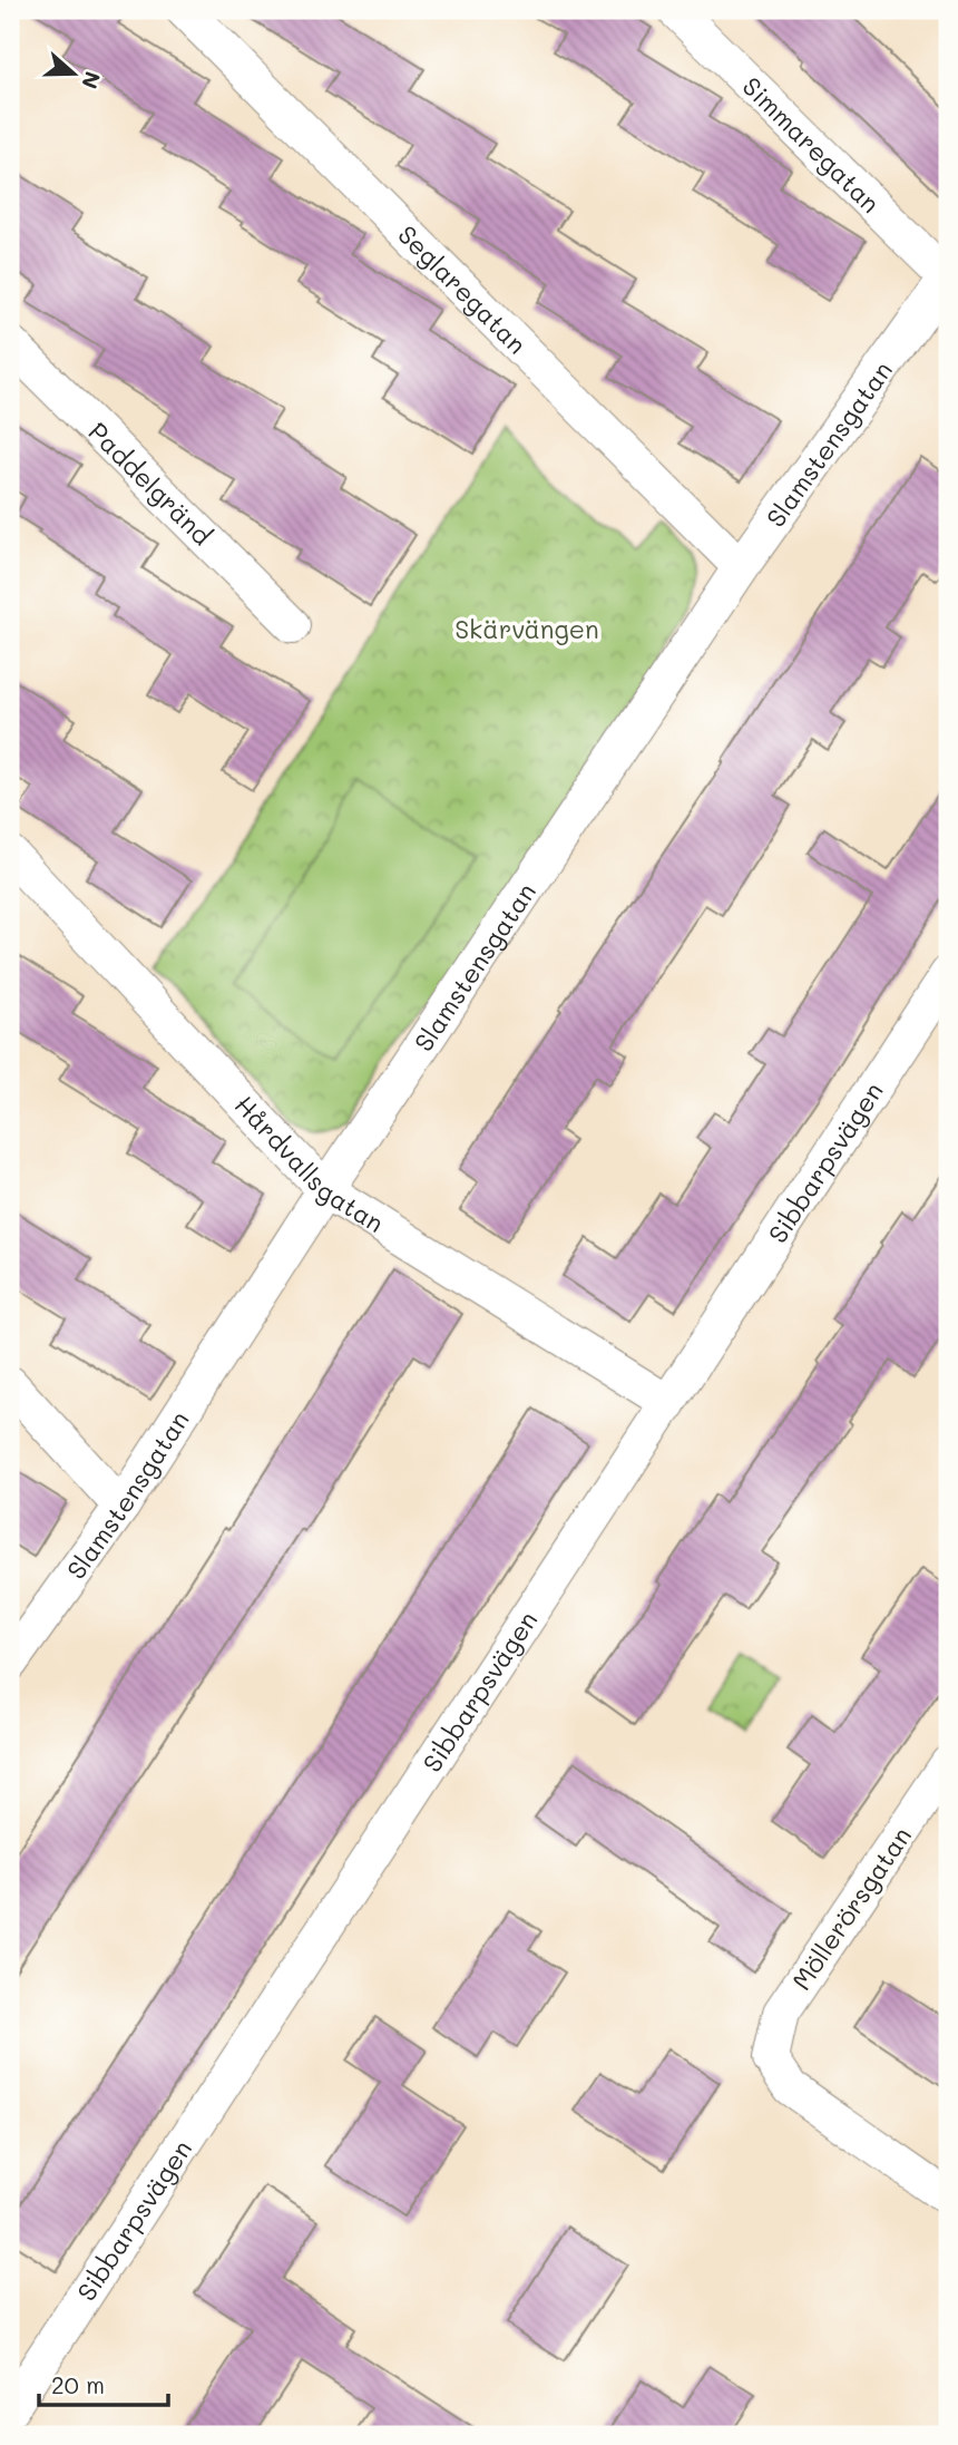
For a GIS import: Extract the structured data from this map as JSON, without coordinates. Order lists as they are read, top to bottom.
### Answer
{
  "streets": {
    "street": [
      "Simmaregatan",
      "Seglaregatan",
      "Slamstensgatan",
      "Paddelgränd",
      "Hårdvallsgatan",
      "Sibbarpsvägen",
      "Möllerörsgatan"
    ]
  },
  "crossings": [
    ["Simmaregatan", "Slamstensgatan"],
    ["Seglaregatan", "Slamstensgatan"],
    ["Slamstensgatan", "Hårdvallsgatan"],
    ["Hårdvallsgatan", "Sibbarpsvägen"]
  ],
  "parks": ["Skärvängen"],
  "scale_bar": "20 m",
  "north": "right"
}
